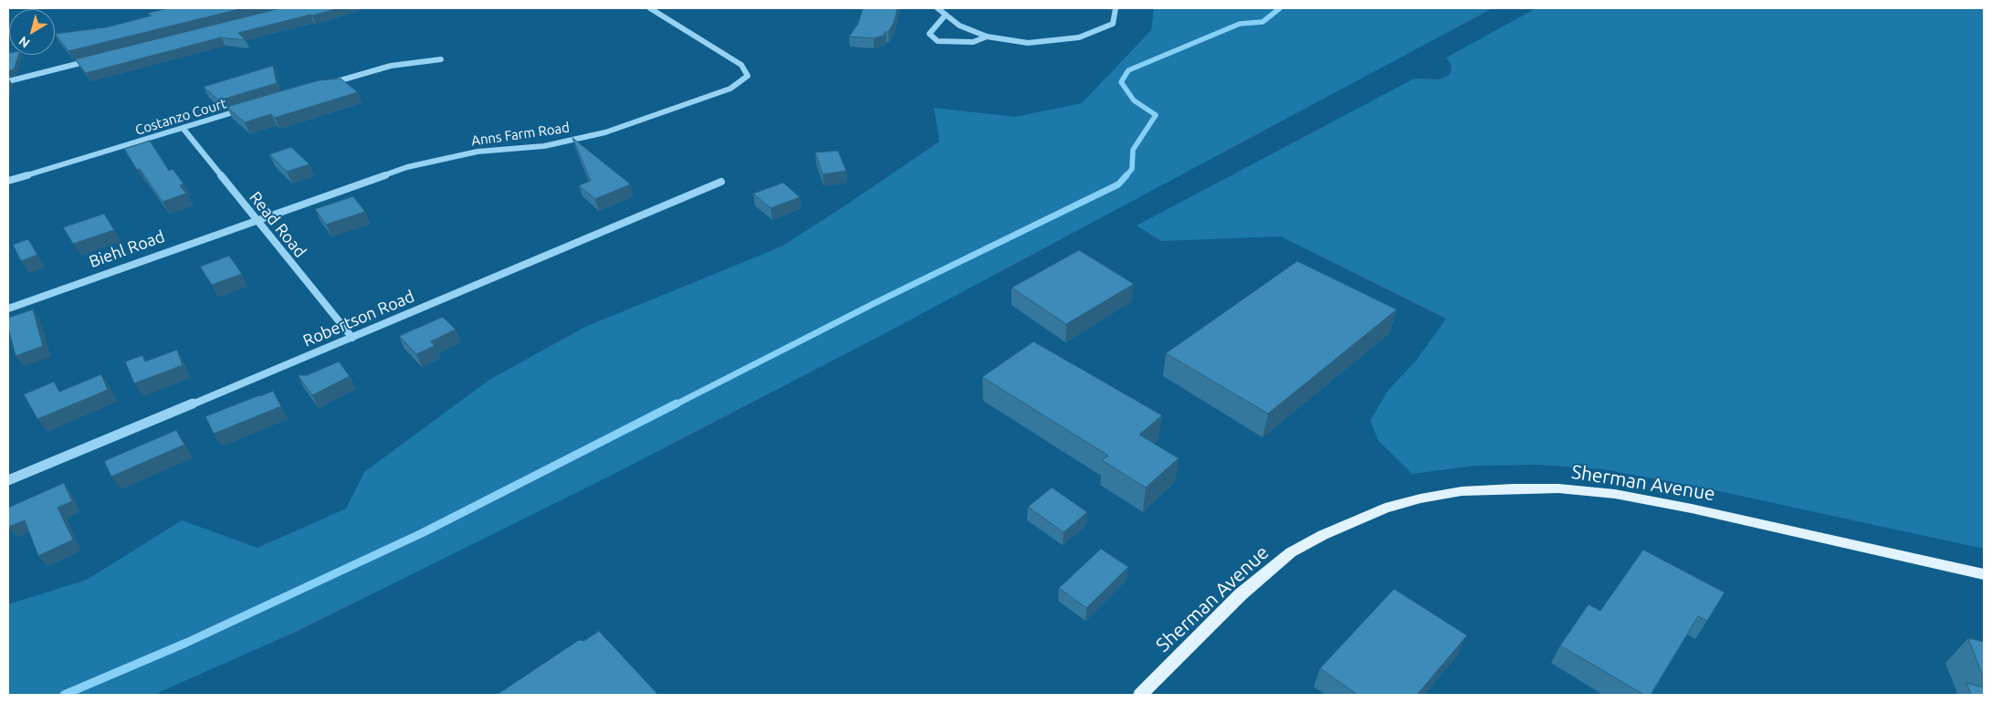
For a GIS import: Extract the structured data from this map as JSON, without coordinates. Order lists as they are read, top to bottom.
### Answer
{
  "streets": {
    "main road": ["Sherman Avenue"],
    "street": [
      "Costanzo Court",
      "Anns Farm Road",
      "Read Road",
      "Biehl Road",
      "Robertson Road"
    ]
  },
  "crossings": [
    ["Costanzo Court", "Read Road"],
    ["Anns Farm Road", "Read Road"],
    ["Anns Farm Road", "Biehl Road"],
    ["Read Road", "Biehl Road"],
    ["Read Road", "Robertson Road"]
  ],
  "north": "bottom left"
}
